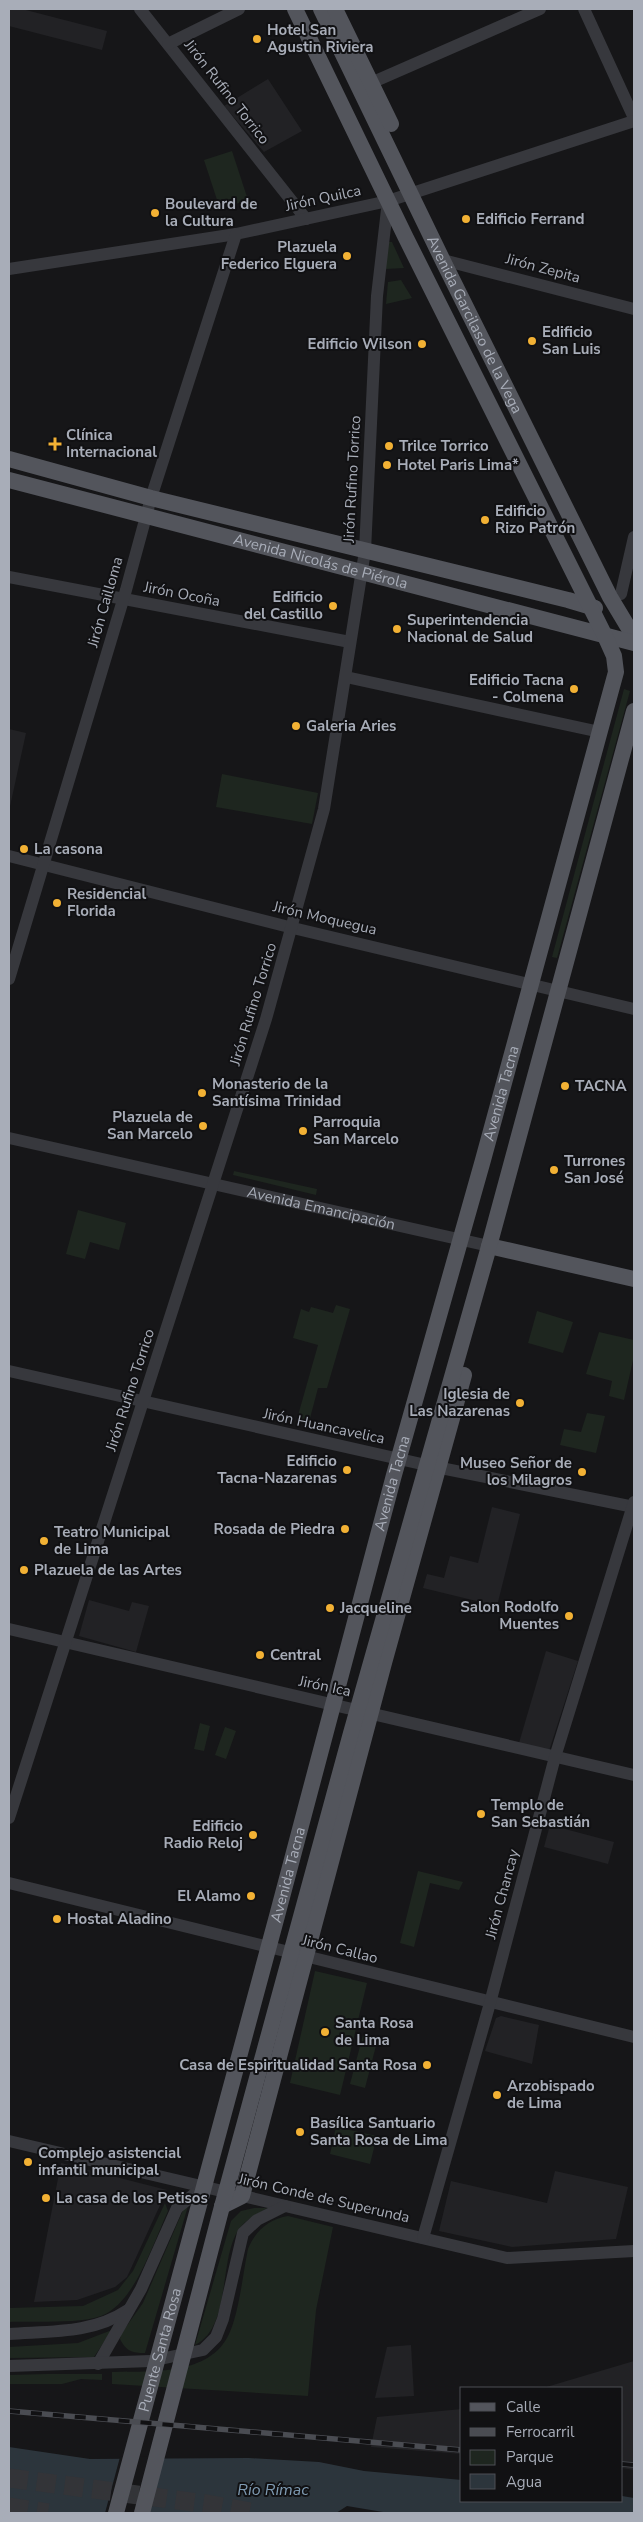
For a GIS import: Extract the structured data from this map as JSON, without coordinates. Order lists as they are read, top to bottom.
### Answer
{
  "streets": {
    "main road": [
      "Avenida Garcilaso de la Vega",
      "Avenida Nicolás de Piérola",
      "Avenida Tacna",
      "Avenida Emancipación",
      "Puente Santa Rosa"
    ],
    "street": [
      "Jirón Rufino Torrico",
      "Jirón Quilca",
      "Jirón Zepita",
      "Jirón Ocoña",
      "Jirón Cailloma",
      "Jirón Moquegua",
      "Jirón Huancavelica",
      "Jirón Ica",
      "Jirón Chancay",
      "Jirón Callao",
      "Jirón Conde de Superunda"
    ]
  },
  "crossings": [
    ["Jirón Rufino Torrico", "Jirón Quilca"],
    ["Jirón Rufino Torrico", "Avenida Garcilaso de la Vega"],
    ["Jirón Rufino Torrico", "Avenida Nicolás de Piérola"],
    ["Jirón Rufino Torrico", "Jirón Ocoña"],
    ["Jirón Rufino Torrico", "Jirón Moquegua"],
    ["Jirón Rufino Torrico", "Avenida Emancipación"],
    ["Jirón Rufino Torrico", "Jirón Huancavelica"],
    ["Jirón Rufino Torrico", "Jirón Ica"],
    ["Jirón Quilca", "Avenida Garcilaso de la Vega"],
    ["Jirón Quilca", "Jirón Cailloma"],
    ["Jirón Zepita", "Avenida Garcilaso de la Vega"],
    ["Avenida Garcilaso de la Vega", "Avenida Nicolás de Piérola"],
    ["Avenida Garcilaso de la Vega", "Avenida Tacna"],
    ["Avenida Nicolás de Piérola", "Jirón Cailloma"],
    ["Avenida Nicolás de Piérola", "Avenida Tacna"],
    ["Jirón Ocoña", "Jirón Cailloma"],
    ["Jirón Cailloma", "Jirón Moquegua"],
    ["Jirón Moquegua", "Avenida Tacna"],
    ["Avenida Tacna", "Avenida Emancipación"],
    ["Avenida Tacna", "Jirón Huancavelica"],
    ["Avenida Tacna", "Jirón Ica"],
    ["Avenida Tacna", "Jirón Callao"],
    ["Avenida Tacna", "Jirón Conde de Superunda"],
    ["Avenida Tacna", "Puente Santa Rosa"],
    ["Jirón Huancavelica", "Jirón Chancay"],
    ["Jirón Ica", "Jirón Chancay"],
    ["Jirón Chancay", "Jirón Callao"],
    ["Jirón Chancay", "Jirón Conde de Superunda"],
    ["Jirón Conde de Superunda", "Puente Santa Rosa"]
  ],
  "water": ["Río Rímac"],
  "places": {
    "other": [
      "Hotel San Agustin Riviera",
      "Boulevard de la Cultura",
      "Edificio Ferrand",
      "Plazuela Federico Elguera",
      "Edificio San Luis",
      "Edificio Wilson",
      "Trilce Torrico",
      "Hotel Paris Lima*",
      "Edificio Rizo Patrón",
      "Edificio del Castillo",
      "Superintendencia Nacional de Salud",
      "Edificio Tacna - Colmena",
      "Galeria Aries",
      "La casona",
      "Residencial Florida",
      "TACNA",
      "Monasterio de la Santísima Trinidad",
      "Plazuela de San Marcelo",
      "Parroquia San Marcelo",
      "Turrones San José",
      "Iglesia de Las Nazarenas",
      "Edificio Tacna-Nazarenas",
      "Museo Señor de los Milagros",
      "Rosada de Piedra",
      "Teatro Municipal de Lima",
      "Plazuela de las Artes",
      "Jacqueline",
      "Salon Rodolfo Muentes",
      "Central",
      "Templo de San Sebastián",
      "Edificio Radio Reloj",
      "El Alamo",
      "Hostal Aladino",
      "Santa Rosa de Lima",
      "Casa de Espiritualidad Santa Rosa",
      "Arzobispado de Lima",
      "Basílica Santuario Santa Rosa de Lima",
      "Complejo asistencial infantil municipal",
      "La casa de los Petisos"
    ],
    "health": ["Clínica Internacional"]
  },
  "legend": [
    "Calle",
    "Ferrocarril",
    "Parque",
    "Agua"
  ]
}
